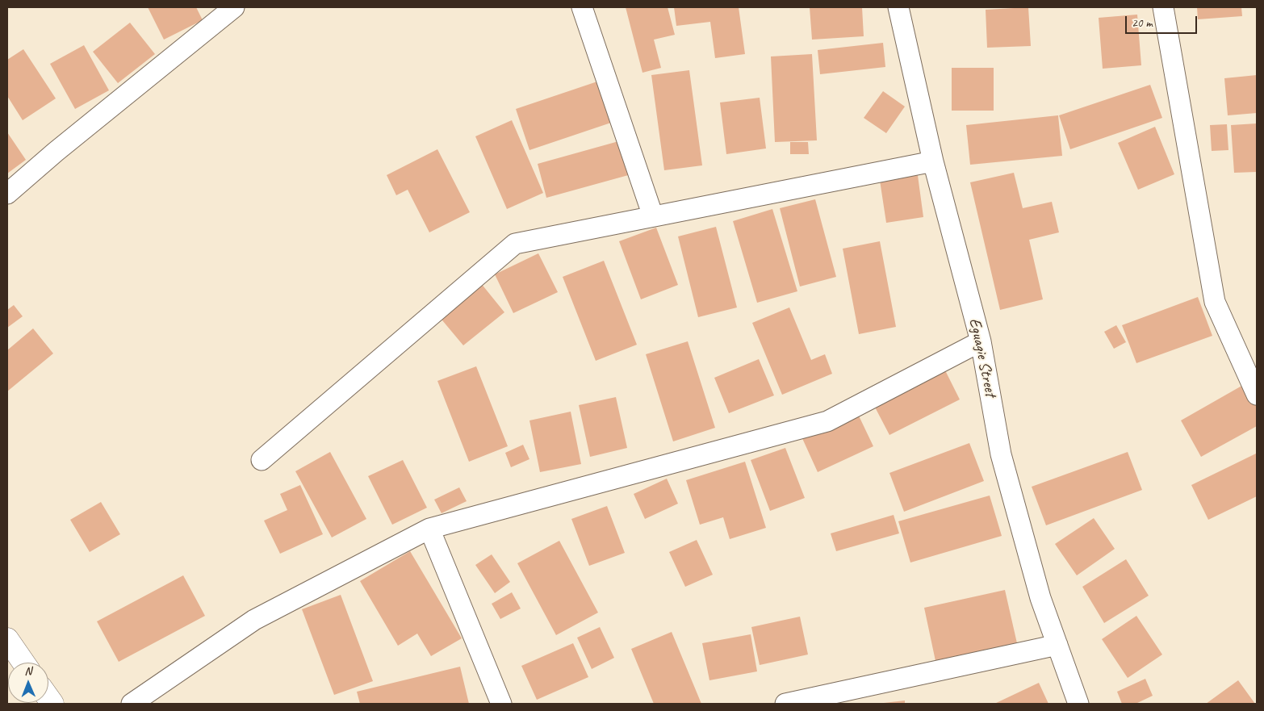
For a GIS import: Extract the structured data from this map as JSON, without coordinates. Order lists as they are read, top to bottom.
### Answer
{
  "streets": {
    "street": ["Eguagie Street"]
  },
  "scale_bar": "20 m",
  "north": "top"
}
